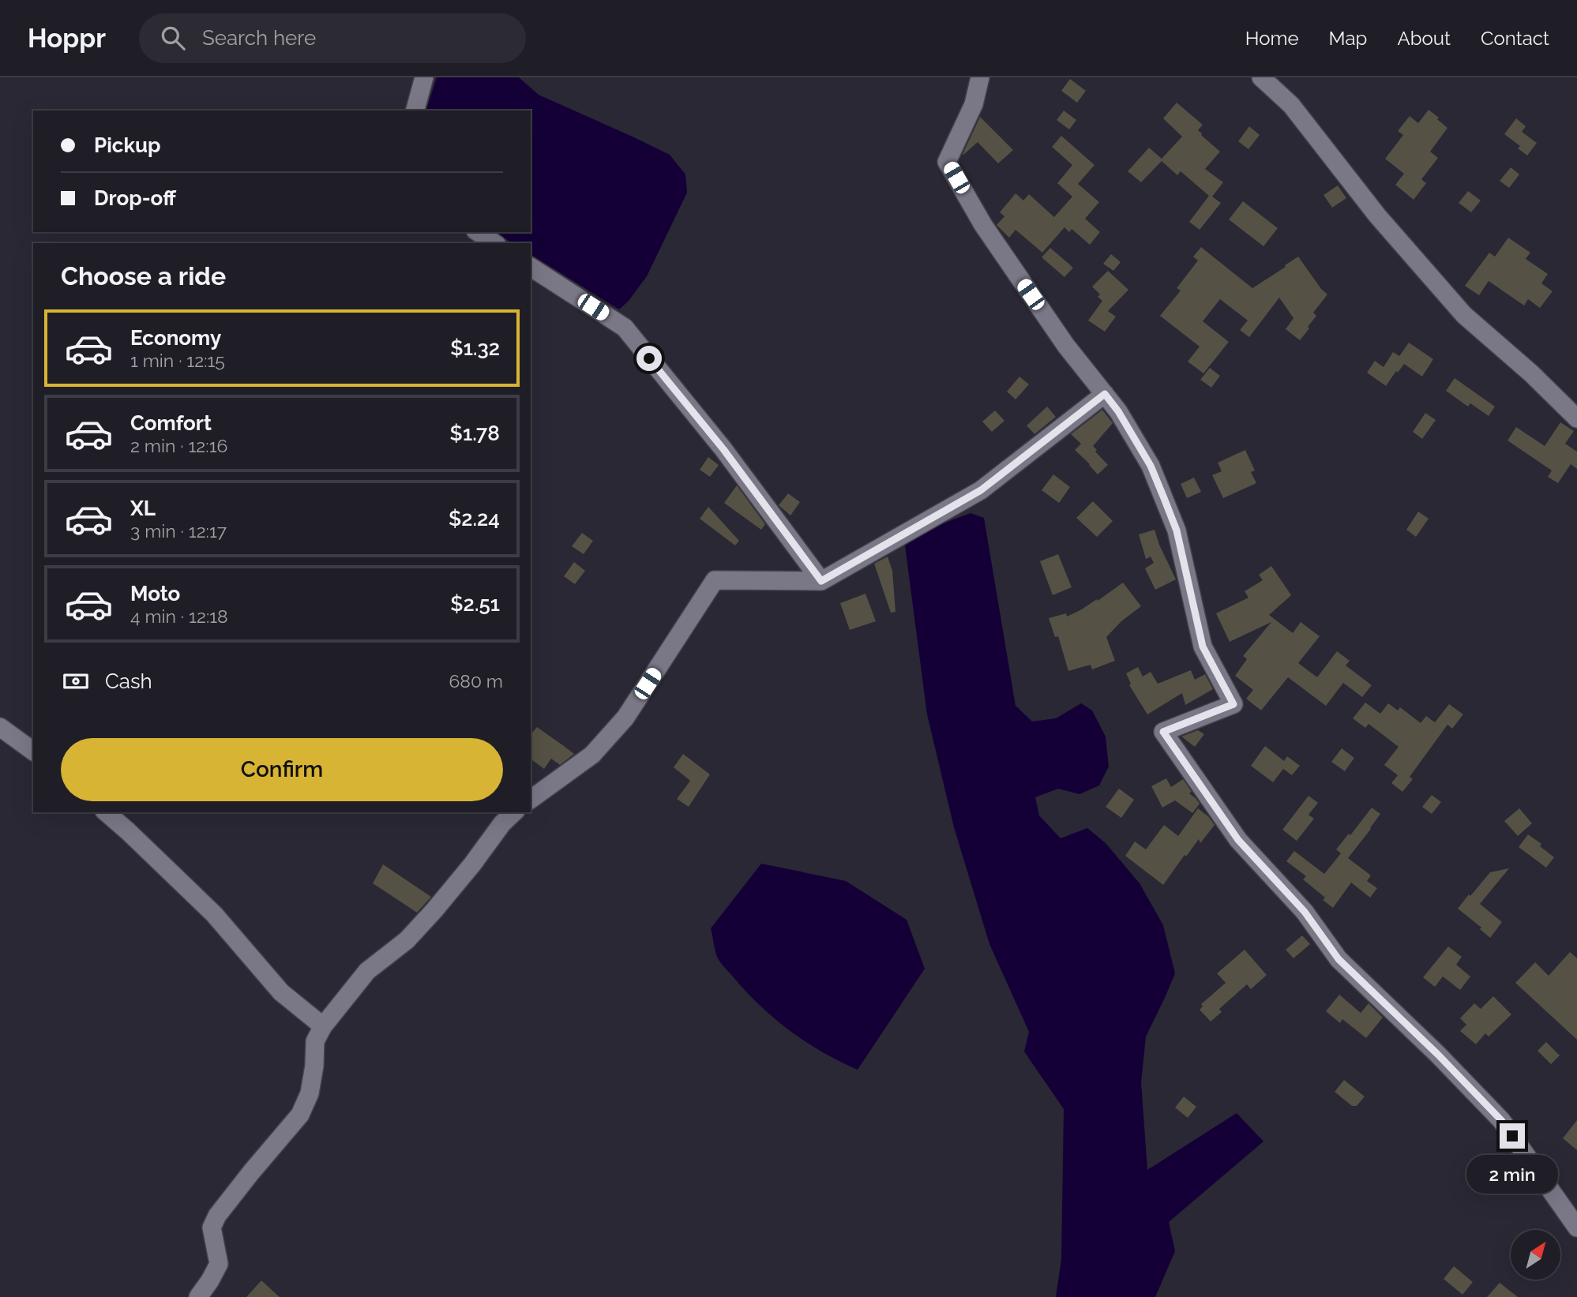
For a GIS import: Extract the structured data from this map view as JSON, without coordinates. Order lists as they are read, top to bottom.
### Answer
{
  "north": "top right",
  "page": {
    "header": "Hoppr",
    "search": "Search here",
    "nav": [
      "Home",
      "Map",
      "About",
      "Contact"
    ],
    "banner": ["Pickup", "Drop-off"],
    "heading": "Choose a ride",
    "list": [
      {
        "name": "Economy",
        "note": "1 min · 12:15",
        "value": "$1.32"
      },
      {
        "name": "Comfort",
        "note": "2 min · 12:16",
        "value": "$1.78"
      },
      {
        "name": "XL",
        "note": "3 min · 12:17",
        "value": "$2.24"
      },
      {
        "name": "Moto",
        "note": "4 min · 12:18",
        "value": "$2.51"
      }
    ],
    "pay": ["Cash", "680 m"],
    "buttons": "Confirm",
    "bubble": "2 min"
  }
}
